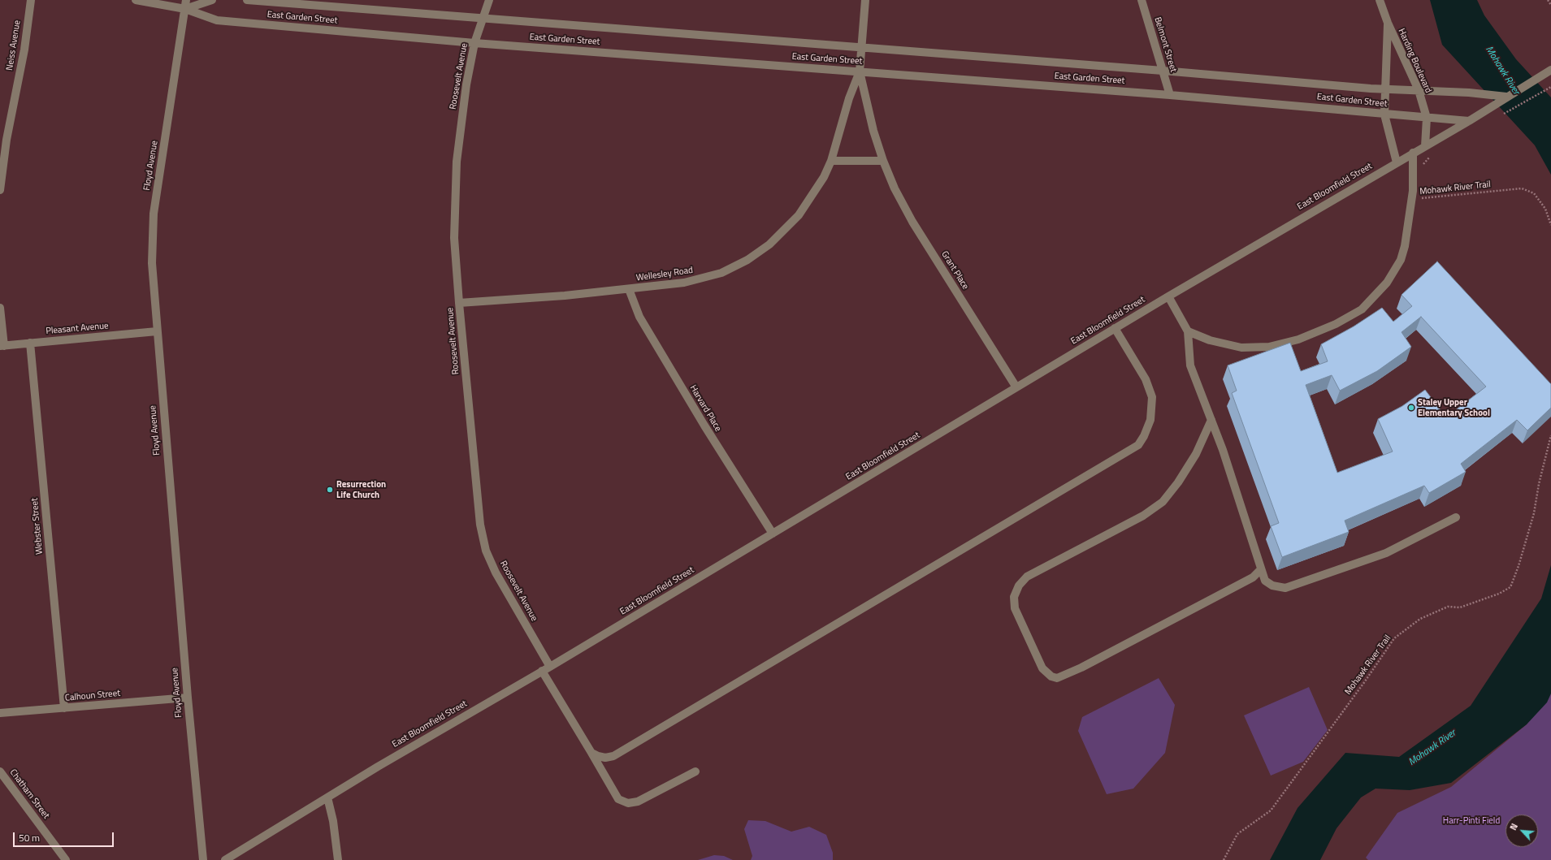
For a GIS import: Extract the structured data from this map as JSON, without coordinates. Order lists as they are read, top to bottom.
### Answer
{
  "streets": {
    "street": [
      "East Garden Street",
      "Belmont Street",
      "Neiss Avenue",
      "Harding Boulevard",
      "Roosevelt Avenue",
      "Floyd Avenue",
      "East Bloomfield Street",
      "Grant Place",
      "Wellesley Road",
      "Pleasant Avenue",
      "Harvard Place",
      "Webster Street",
      "Calhoun Street",
      "Chatham Street"
    ],
    "path": ["Mohawk River Trail"]
  },
  "crossings": [
    ["East Garden Street", "Belmont Street"],
    ["East Garden Street", "Harding Boulevard"],
    ["East Garden Street", "Roosevelt Avenue"],
    ["East Garden Street", "Floyd Avenue"],
    ["East Garden Street", "East Bloomfield Street"],
    ["East Garden Street", "Grant Place"],
    ["East Garden Street", "Wellesley Road"],
    ["Harding Boulevard", "East Bloomfield Street"],
    ["Roosevelt Avenue", "East Bloomfield Street"],
    ["Roosevelt Avenue", "Wellesley Road"],
    ["Floyd Avenue", "Pleasant Avenue"],
    ["Floyd Avenue", "Calhoun Street"],
    ["East Bloomfield Street", "Grant Place"],
    ["East Bloomfield Street", "Harvard Place"],
    ["Grant Place", "Wellesley Road"],
    ["Wellesley Road", "Harvard Place"],
    ["Pleasant Avenue", "Webster Street"],
    ["Webster Street", "Calhoun Street"]
  ],
  "water": ["Mohawk River"],
  "parks": ["Harr-Pinti Field"],
  "places": ["Staley Upper Elementary School", "Resurrection Life Church"],
  "scale_bar": "50 m",
  "north": "top left"
}
